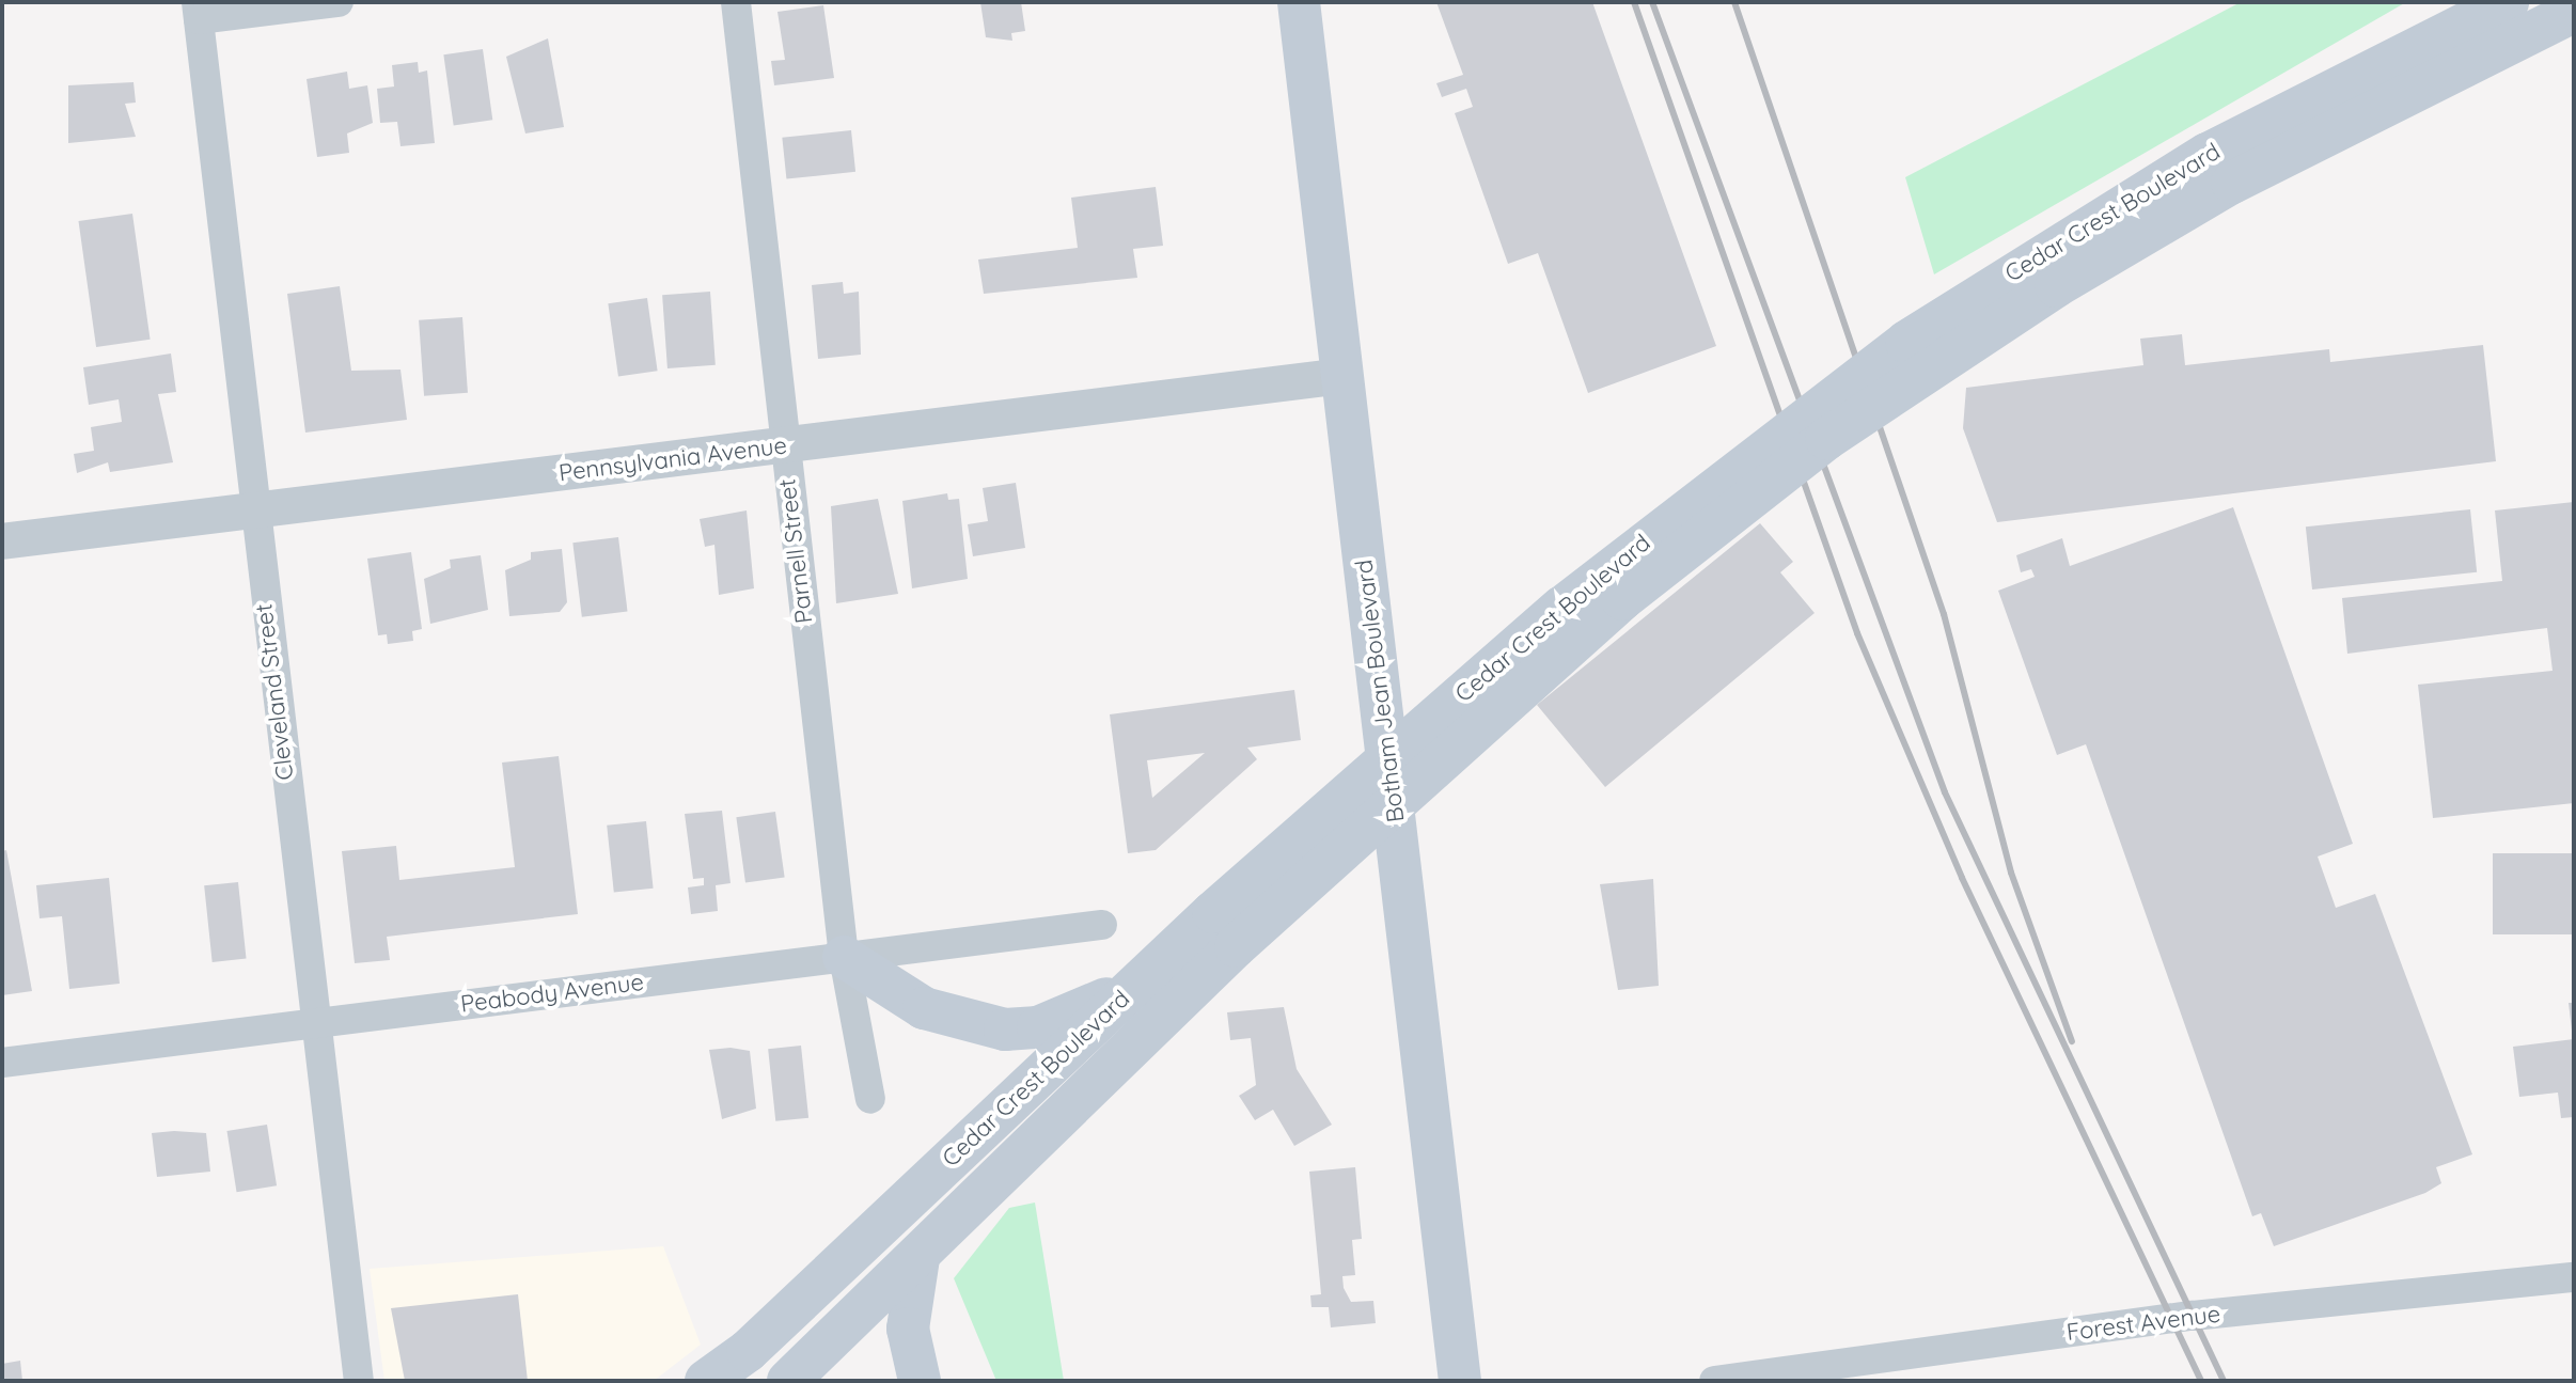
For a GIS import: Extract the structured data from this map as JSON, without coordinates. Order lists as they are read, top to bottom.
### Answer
{
  "streets": {
    "main road": ["Cedar Crest Boulevard", "Botham Jean Boulevard"],
    "street": [
      "Pennsylvania Avenue",
      "Parnell Street",
      "Cleveland Street",
      "Peabody Avenue",
      "Forest Avenue"
    ]
  },
  "crossings": [
    ["Pennsylvania Avenue", "Parnell Street"],
    ["Pennsylvania Avenue", "Botham Jean Boulevard"],
    ["Pennsylvania Avenue", "Cleveland Street"],
    ["Parnell Street", "Peabody Avenue"],
    ["Cleveland Street", "Peabody Avenue"]
  ]
}
